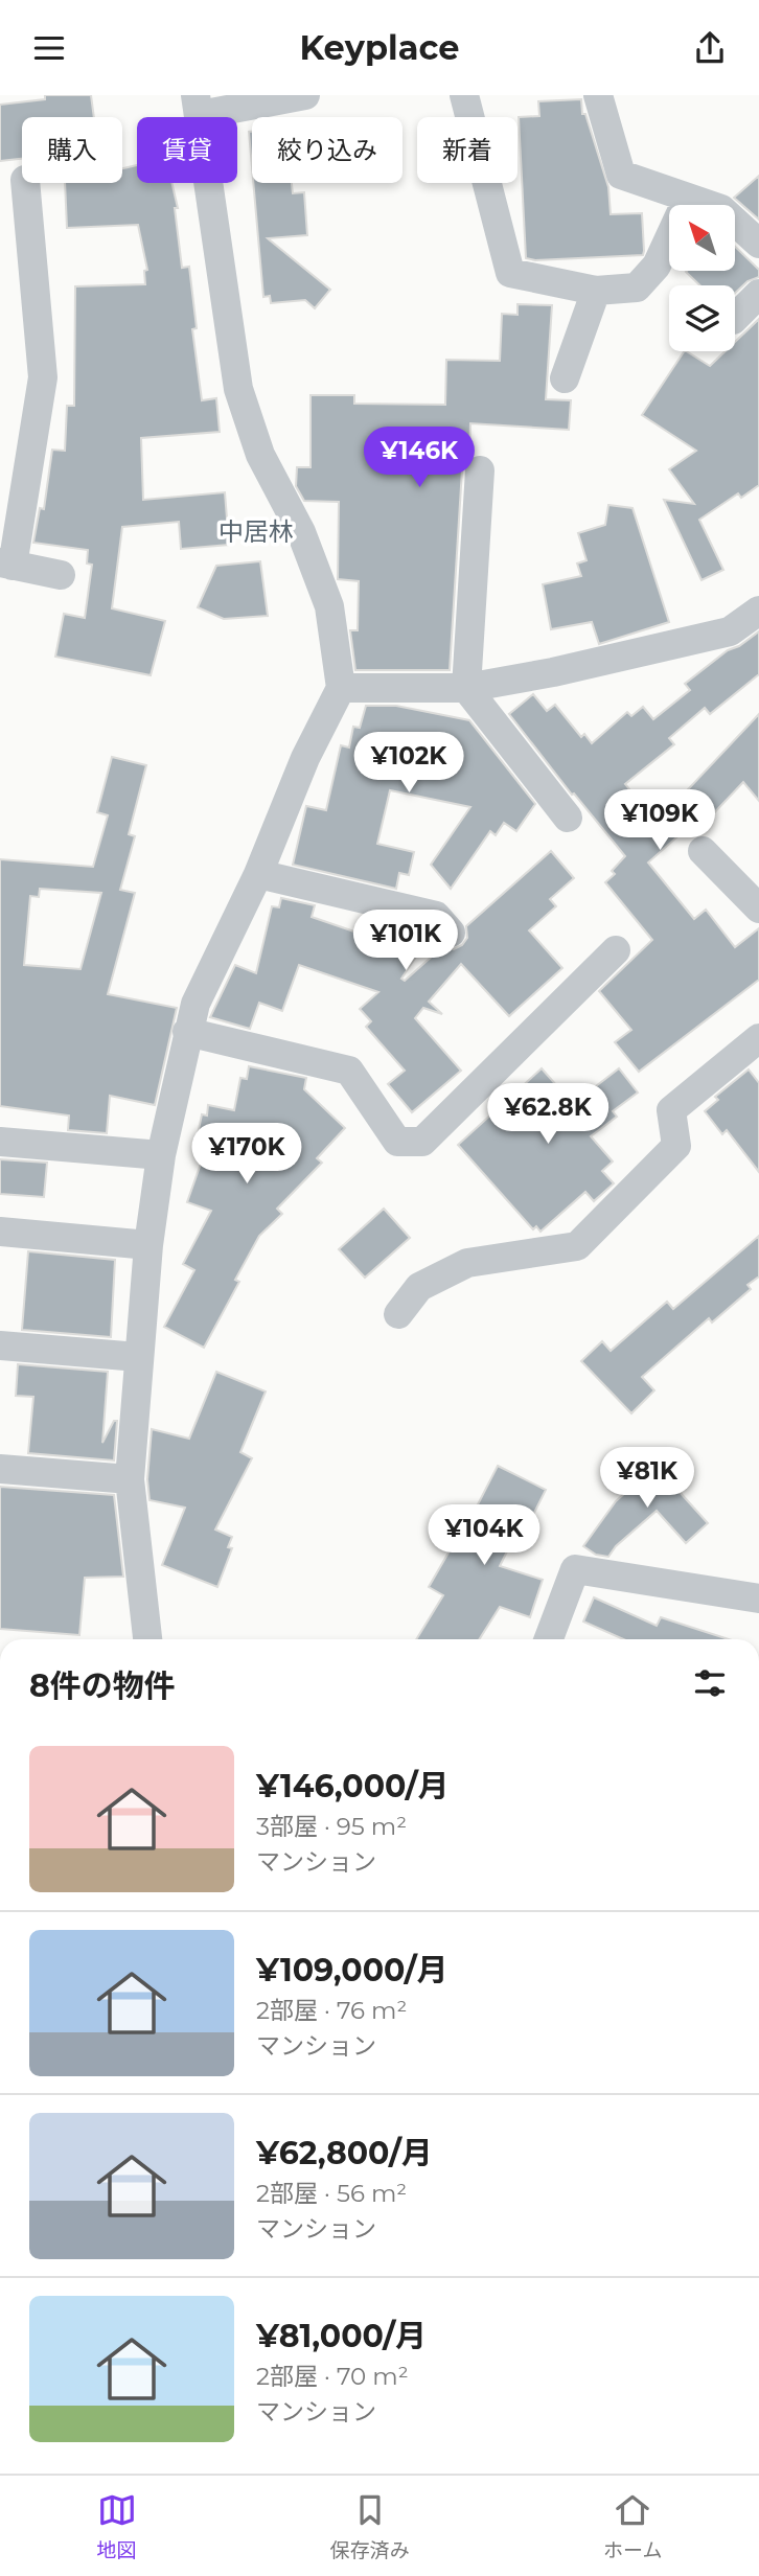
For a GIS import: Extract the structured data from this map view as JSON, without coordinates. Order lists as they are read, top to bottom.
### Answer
{
  "districts": ["中居林"],
  "north": "top left",
  "page": {
    "header": "Keyplace",
    "chip": [
      "購入",
      "賃貸",
      "絞り込み",
      "新着"
    ],
    "price": [
      "¥146K",
      "¥102K",
      "¥109K",
      "¥101K",
      "¥62.8K",
      "¥170K",
      "¥81K",
      "¥104K"
    ],
    "heading": "8件の物件",
    "list": [
      {
        "name": "¥146,000/月",
        "note": "3部屋 · 95 m² · マンション"
      },
      {
        "name": "¥109,000/月",
        "note": "2部屋 · 76 m² · マンション"
      },
      {
        "name": "¥62,800/月",
        "note": "2部屋 · 56 m² · マンション"
      },
      {
        "name": "¥81,000/月",
        "note": "2部屋 · 70 m² · マンション"
      }
    ],
    "tabs": ["地図", "保存済み", "ホーム"]
  }
}
